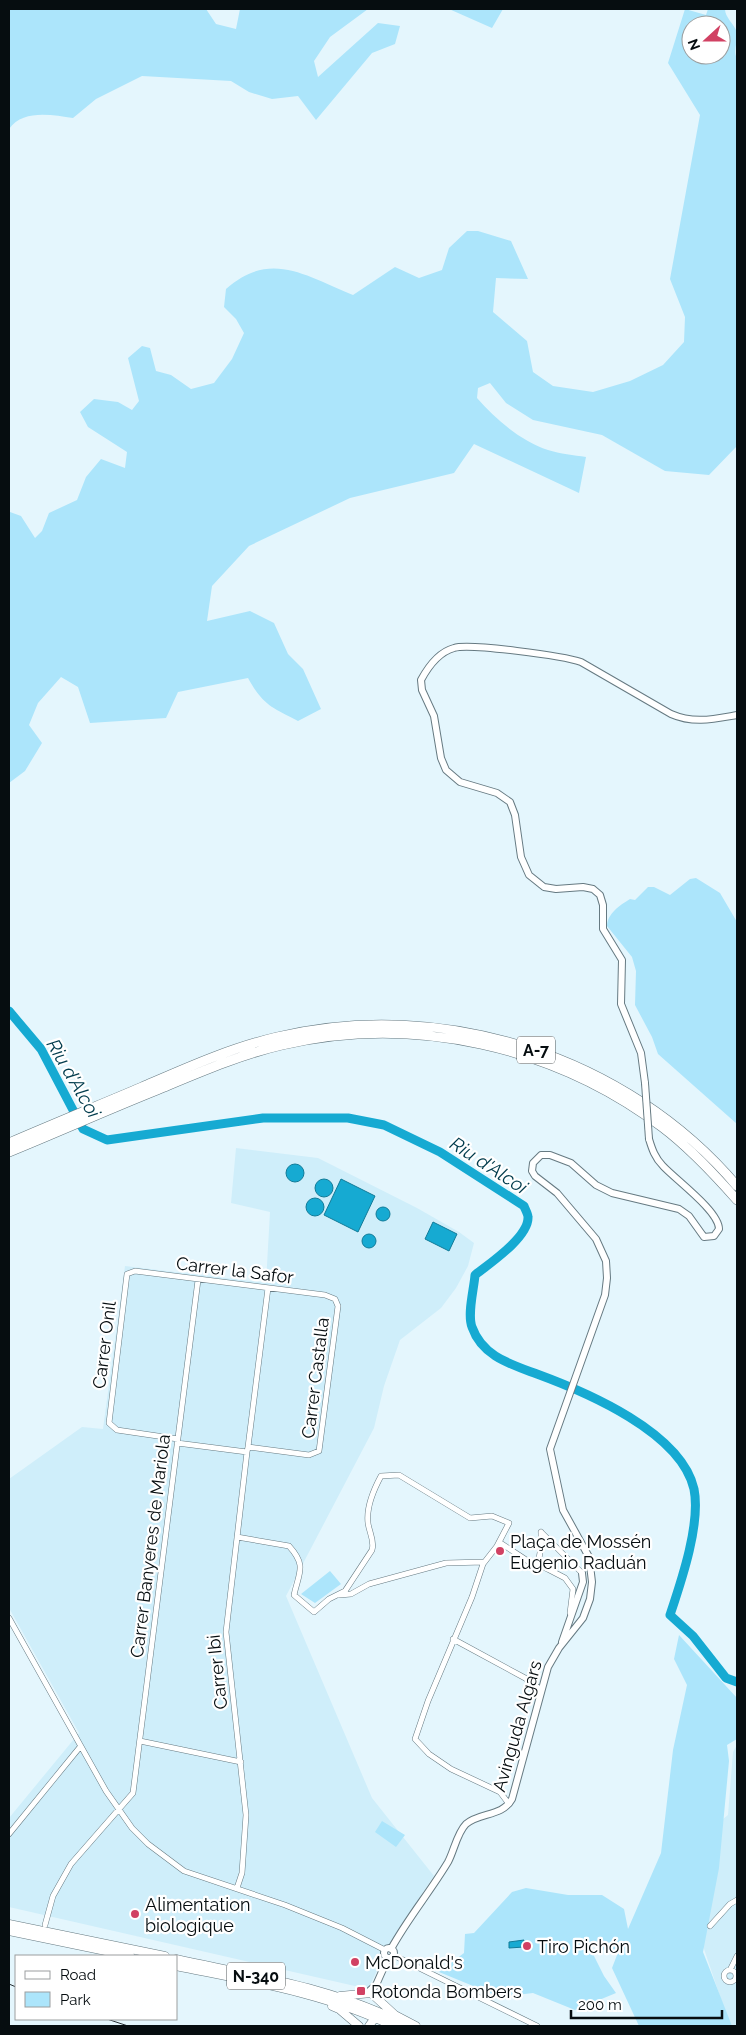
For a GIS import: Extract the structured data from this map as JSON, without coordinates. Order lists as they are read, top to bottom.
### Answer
{
  "streets": {
    "highway": ["A-7"],
    "main road": ["N-340"],
    "street": [
      "Carrer la Safor",
      "Carrer Onil",
      "Carrer Castalla",
      "Carrer Banyeres de Mariola",
      "Carrer Ibi",
      "Avinguda Algars"
    ]
  },
  "crossings": [
    ["Carrer la Safor", "Carrer Onil"],
    ["Carrer la Safor", "Carrer Castalla"],
    ["Carrer la Safor", "Carrer Banyeres de Mariola"],
    ["Carrer la Safor", "Carrer Ibi"],
    ["Carrer Onil", "Carrer Banyeres de Mariola"],
    ["Carrer Castalla", "Carrer Ibi"]
  ],
  "water": ["Riu d'Alcoi"],
  "places": {
    "other": [
      "Plaça de Mossén Eugenio Raduán",
      "Alimentation biologique",
      "Tiro Pichón",
      "McDonald's"
    ],
    "transit": ["Rotonda Bombers"]
  },
  "legend": ["Road", "Park"],
  "scale_bar": "200 m",
  "north": "left"
}
